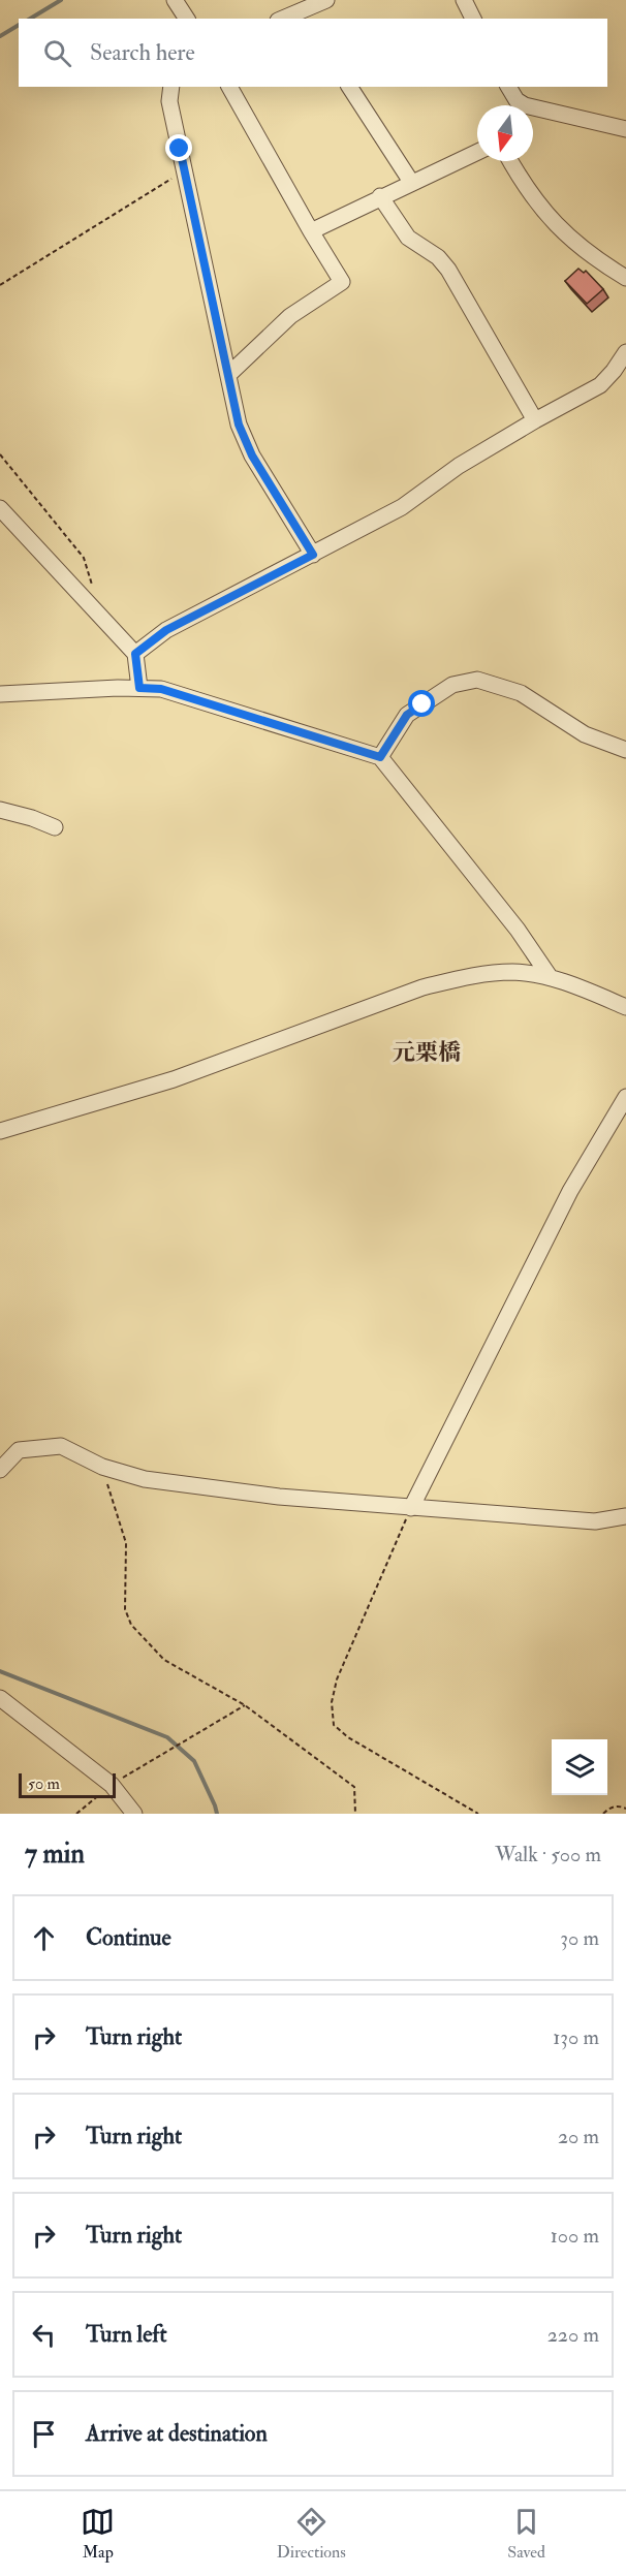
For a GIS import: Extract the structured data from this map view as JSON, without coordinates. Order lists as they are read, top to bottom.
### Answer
{
  "districts": ["元栗橋"],
  "scale_bar": "50 m",
  "north": "bottom",
  "page": {
    "search": "Search here",
    "scale": "50 m",
    "heading": ["7 min", "Walk · 500 m"],
    "list": [
      ["Continue", "30 m"],
      ["Turn right", "130 m"],
      ["Turn right", "20 m"],
      ["Turn right", "100 m"],
      ["Turn left", "220 m"],
      "Arrive at destination"
    ],
    "nav": ["Map", "Directions", "Saved"]
  }
}
